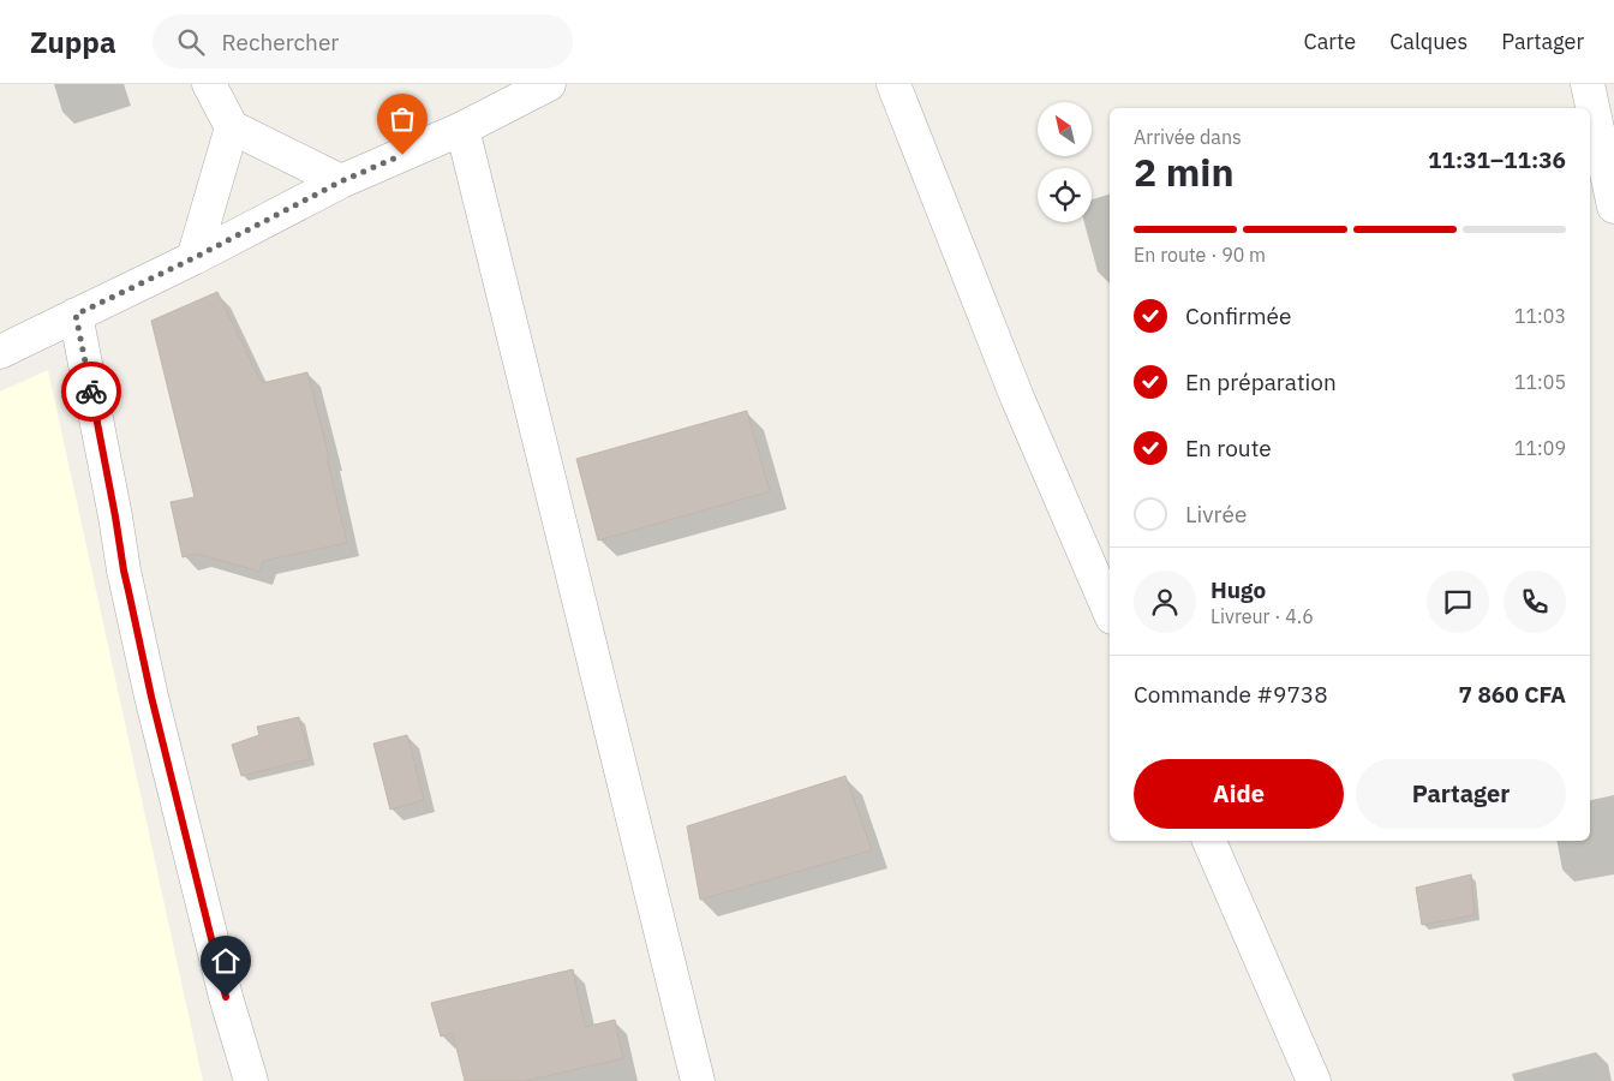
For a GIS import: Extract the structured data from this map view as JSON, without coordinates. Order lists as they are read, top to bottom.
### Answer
{
  "north": "top left",
  "page": {
    "header": "Zuppa",
    "search": "Rechercher",
    "nav": ["Carte", "Calques", "Partager"],
    "heading": ["2 min", "Arrivée dans", "11:31–11:36"],
    "panel": [
      "Hugo",
      "Livreur · 4.6",
      "Commande #9738",
      "7 860 CFA"
    ],
    "bar": "En route · 90 m",
    "list": [
      ["Confirmée", "11:03"],
      ["En préparation", "11:05"],
      ["En route", "11:09"],
      "Livrée"
    ],
    "buttons": ["Aide", "Partager"]
  }
}
